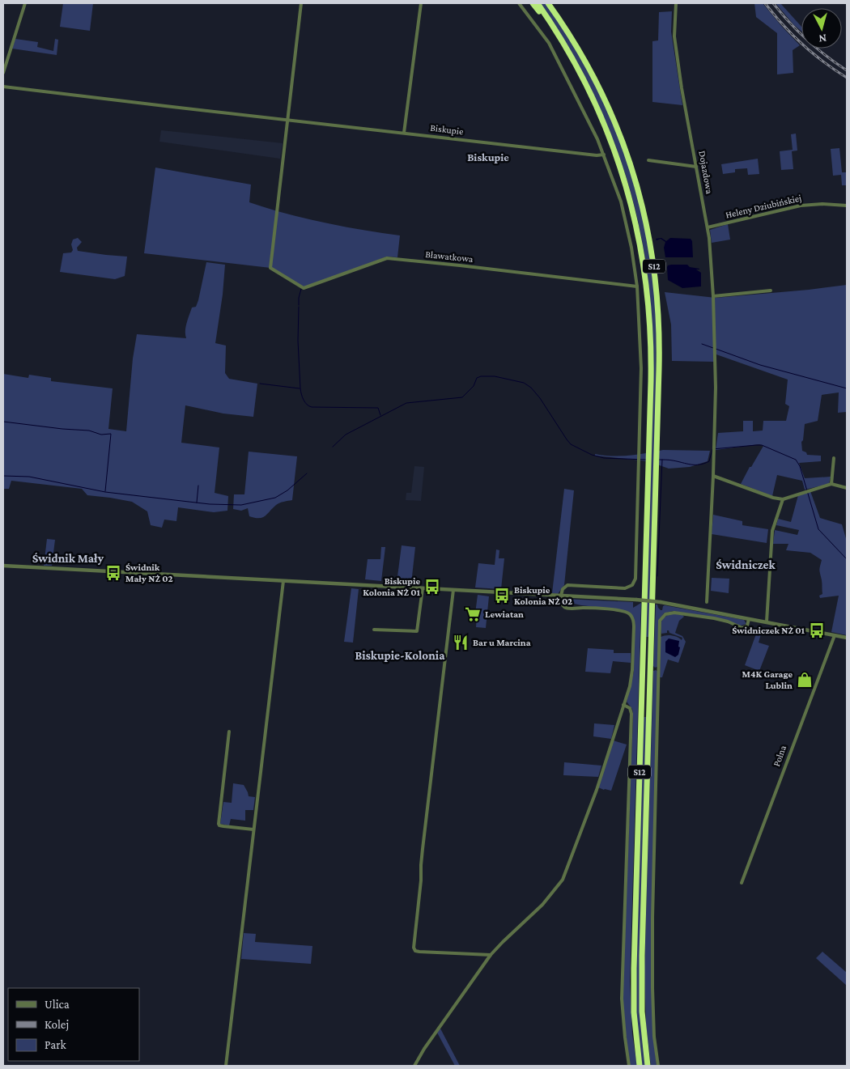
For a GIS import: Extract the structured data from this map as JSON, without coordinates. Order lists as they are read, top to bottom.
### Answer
{
  "streets": {
    "highway": ["S12"],
    "street": [
      "Biskupie",
      "Dojazdowa",
      "Heleny Dziubińskiej",
      "Bławatkowa",
      "Polna"
    ]
  },
  "crossings": [
    ["Biskupie", "Bławatkowa"],
    ["Dojazdowa", "Heleny Dziubińskiej"]
  ],
  "districts": [
    "Biskupie",
    "Świdnik Mały",
    "Świdniczek",
    "Biskupie-Kolonia"
  ],
  "places": {
    "bus stop": [
      "Świdnik Mały NŻ 02",
      "Biskupie Kolonia NŻ 01",
      "Biskupie Kolonia NŻ 02",
      "Świdniczek NŻ 01"
    ],
    "supermarket": ["Lewiatan"],
    "restaurant": ["Bar u Marcina"],
    "shop": ["M4K Garage Lublin"]
  },
  "legend": ["Ulica", "Kolej", "Park"],
  "north": "bottom"
}
